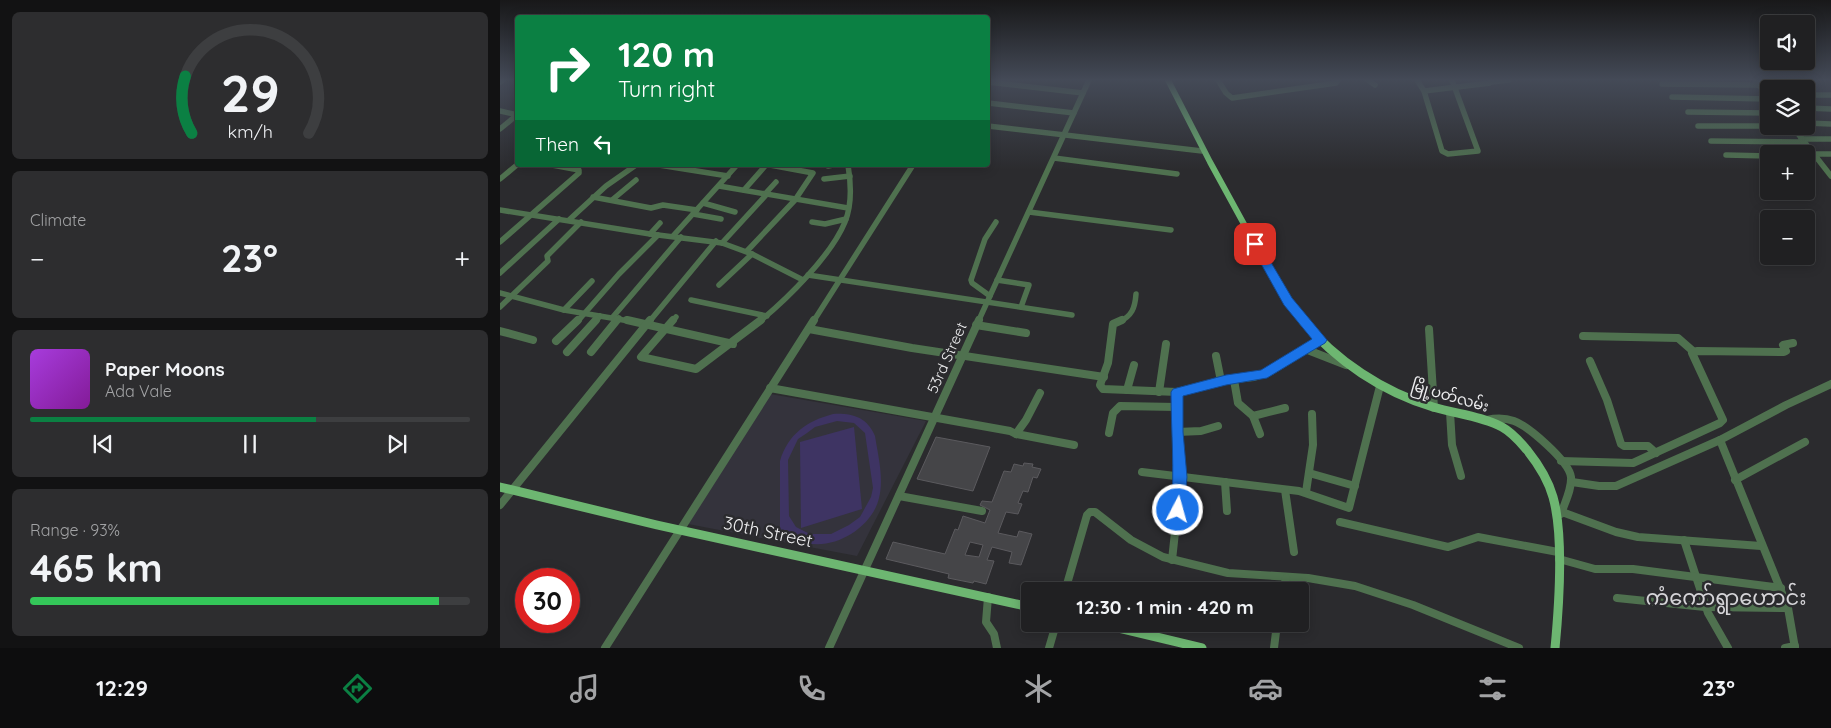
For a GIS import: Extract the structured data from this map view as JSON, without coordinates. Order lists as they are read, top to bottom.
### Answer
{
  "streets": {
    "main road": ["မြို့ပတ်လမ်း", "30th Street"],
    "street": ["53rd Street"]
  },
  "crossings": [
    ["53rd Street", "30th Street"]
  ],
  "districts": ["ကံကော်ရွာဟောင်း"],
  "page": {
    "map_buttons": ["+", "−"],
    "turn": ["120 m", "Turn right"],
    "then": "Then",
    "tile": [
      "Climate",
      ["Range · 93%", "465 km"]
    ],
    "heat": ["−", "23°", "+"],
    "song": ["Paper Moons", "Ada Vale"],
    "limit": "30",
    "trip": "12:30 · 1 min · 420 m",
    "tabs": ["12:29", "23°"],
    "gauge": ["29", "km/h"]
  }
}
